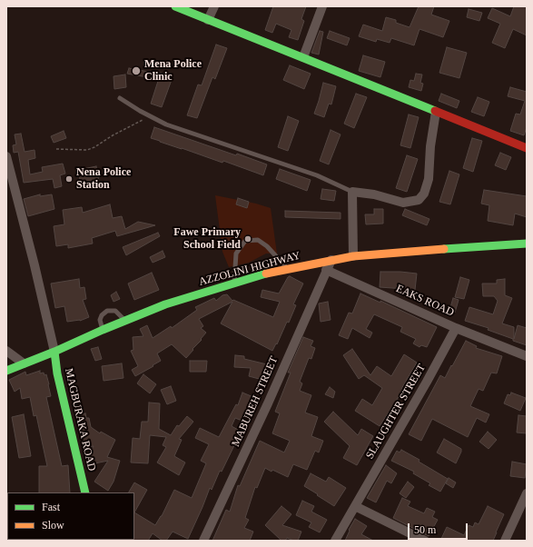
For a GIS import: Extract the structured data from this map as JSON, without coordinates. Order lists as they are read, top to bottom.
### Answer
{
  "streets": {
    "main road": ["AZZOLINI HIGHWAY", "MAGBURAKA ROAD"],
    "street": ["EAKS ROAD", "MABUREH STREET", "SLAUGHTER STREET"]
  },
  "crossings": [
    ["AZZOLINI HIGHWAY", "MAGBURAKA ROAD"],
    ["EAKS ROAD", "MABUREH STREET"],
    ["EAKS ROAD", "SLAUGHTER STREET"]
  ],
  "places": ["Mena Police Clinic", "Nena Police Station", "Fawe Primary School Field"],
  "legend": ["Fast", "Slow"],
  "scale_bar": "50 m"
}
